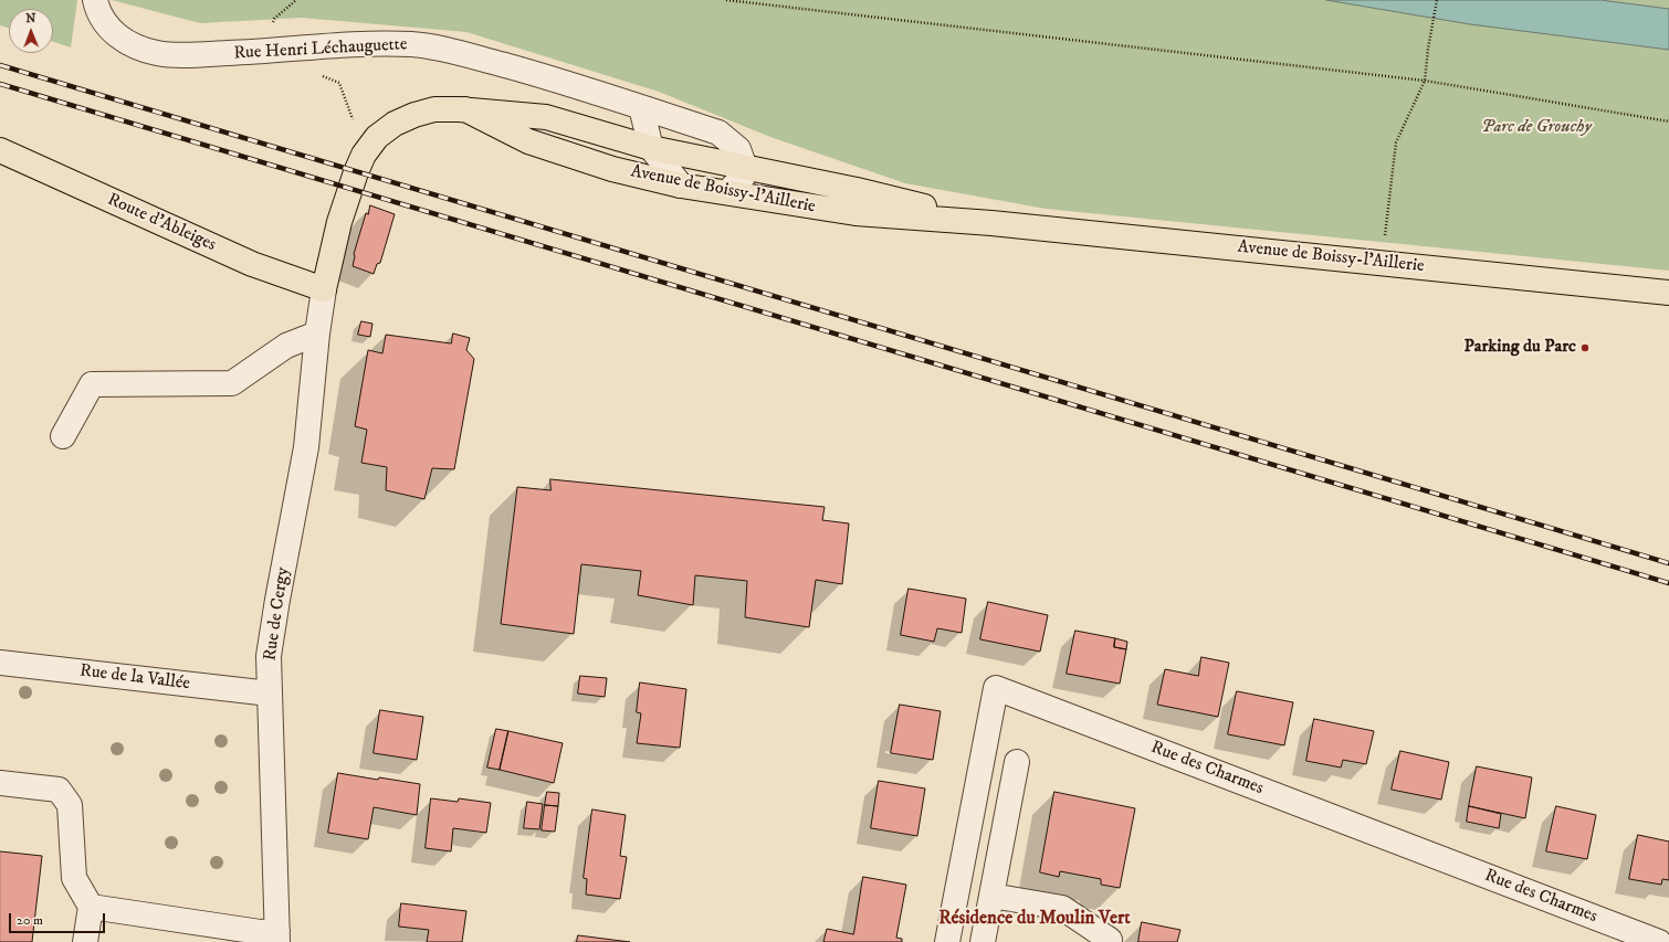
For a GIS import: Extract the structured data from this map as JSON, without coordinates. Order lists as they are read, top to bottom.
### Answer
{
  "streets": {
    "main road": ["Avenue de Boissy-l'Aillerie", "Route d'Ableiges"],
    "street": [
      "Rue Henri Léchauguette",
      "Rue de Cergy",
      "Rue de la Vallée",
      "Rue des Charmes"
    ]
  },
  "crossings": [
    ["Rue Henri Léchauguette", "Avenue de Boissy-l'Aillerie"],
    ["Avenue de Boissy-l'Aillerie", "Route d'Ableiges"],
    ["Avenue de Boissy-l'Aillerie", "Rue de Cergy"],
    ["Route d'Ableiges", "Rue de Cergy"],
    ["Rue de Cergy", "Rue de la Vallée"]
  ],
  "districts": ["Résidence du Moulin Vert"],
  "parks": ["Parc de Grouchy"],
  "places": ["Parking du Parc"],
  "scale_bar": "20 m",
  "north": "top"
}
